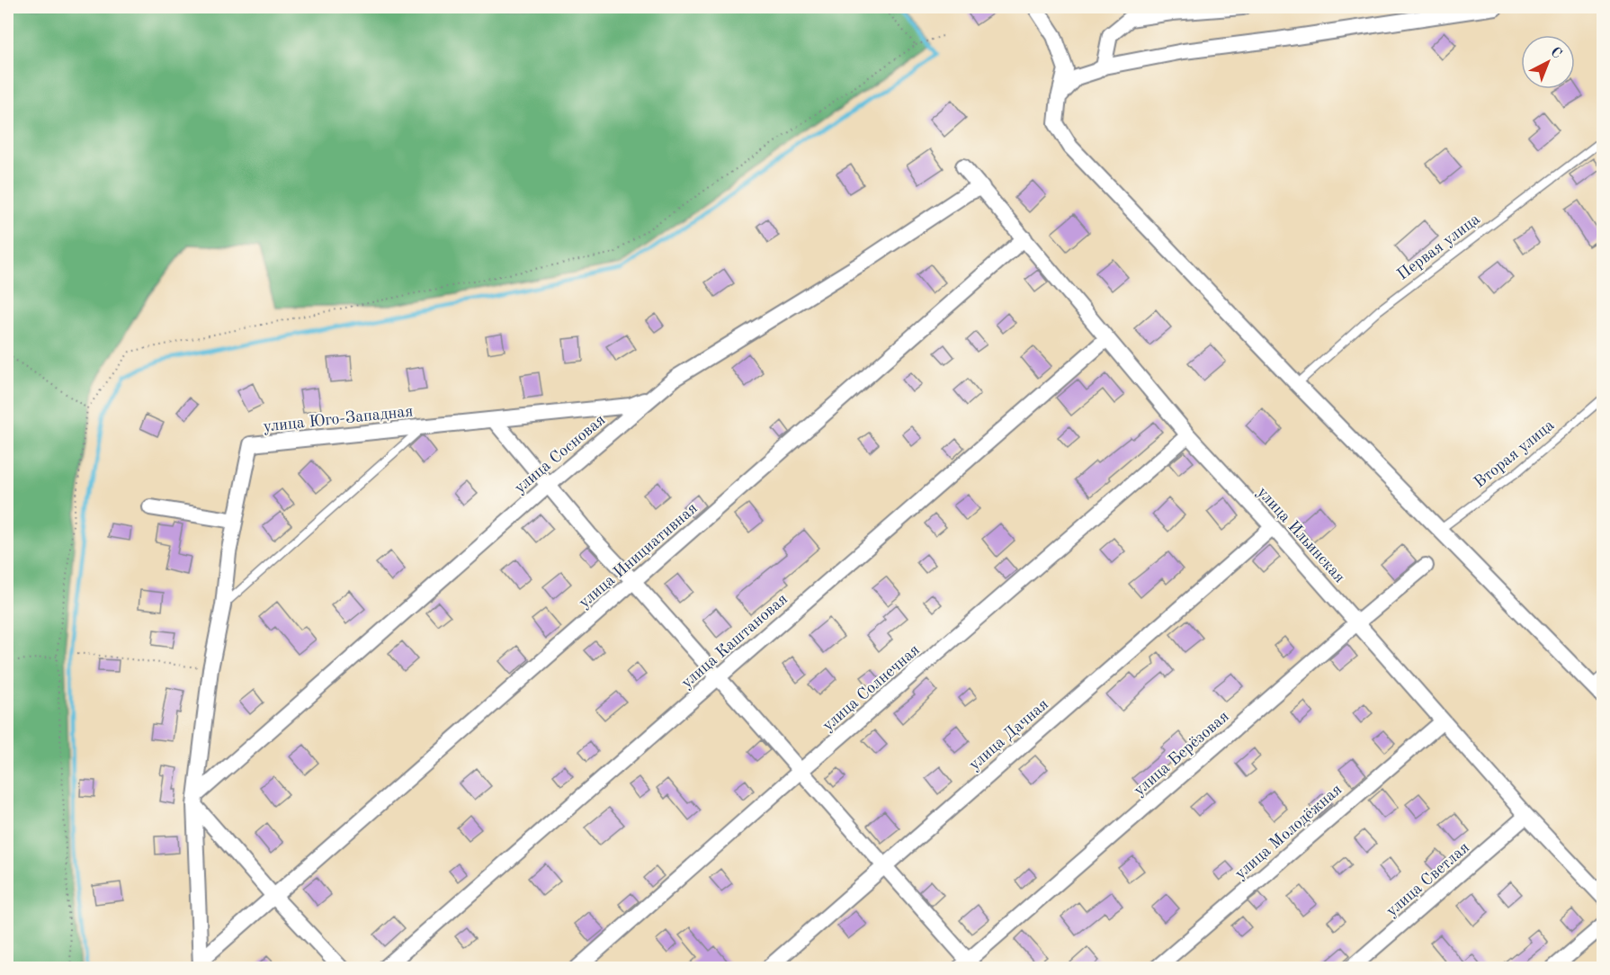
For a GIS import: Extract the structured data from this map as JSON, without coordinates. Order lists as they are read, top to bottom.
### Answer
{
  "streets": {
    "street": [
      "улица Юго-Западная",
      "улица Сосновая",
      "улица Ильинская",
      "улица Инициативная",
      "улица Каштановая",
      "улица Солнечная",
      "улица Дачная",
      "улица Берёзовая",
      "улица Молодёжная",
      "улица Светлая"
    ],
    "lane": ["Первая улица", "Вторая улица"]
  },
  "crossings": [
    ["улица Юго-Западная", "улица Сосновая"],
    ["улица Сосновая", "улица Ильинская"],
    ["улица Ильинская", "улица Инициативная"],
    ["улица Ильинская", "улица Каштановая"],
    ["улица Ильинская", "улица Солнечная"],
    ["улица Ильинская", "улица Дачная"],
    ["улица Ильинская", "улица Берёзовая"],
    ["улица Ильинская", "улица Молодёжная"],
    ["улица Ильинская", "улица Светлая"]
  ],
  "north": "top right"
}
